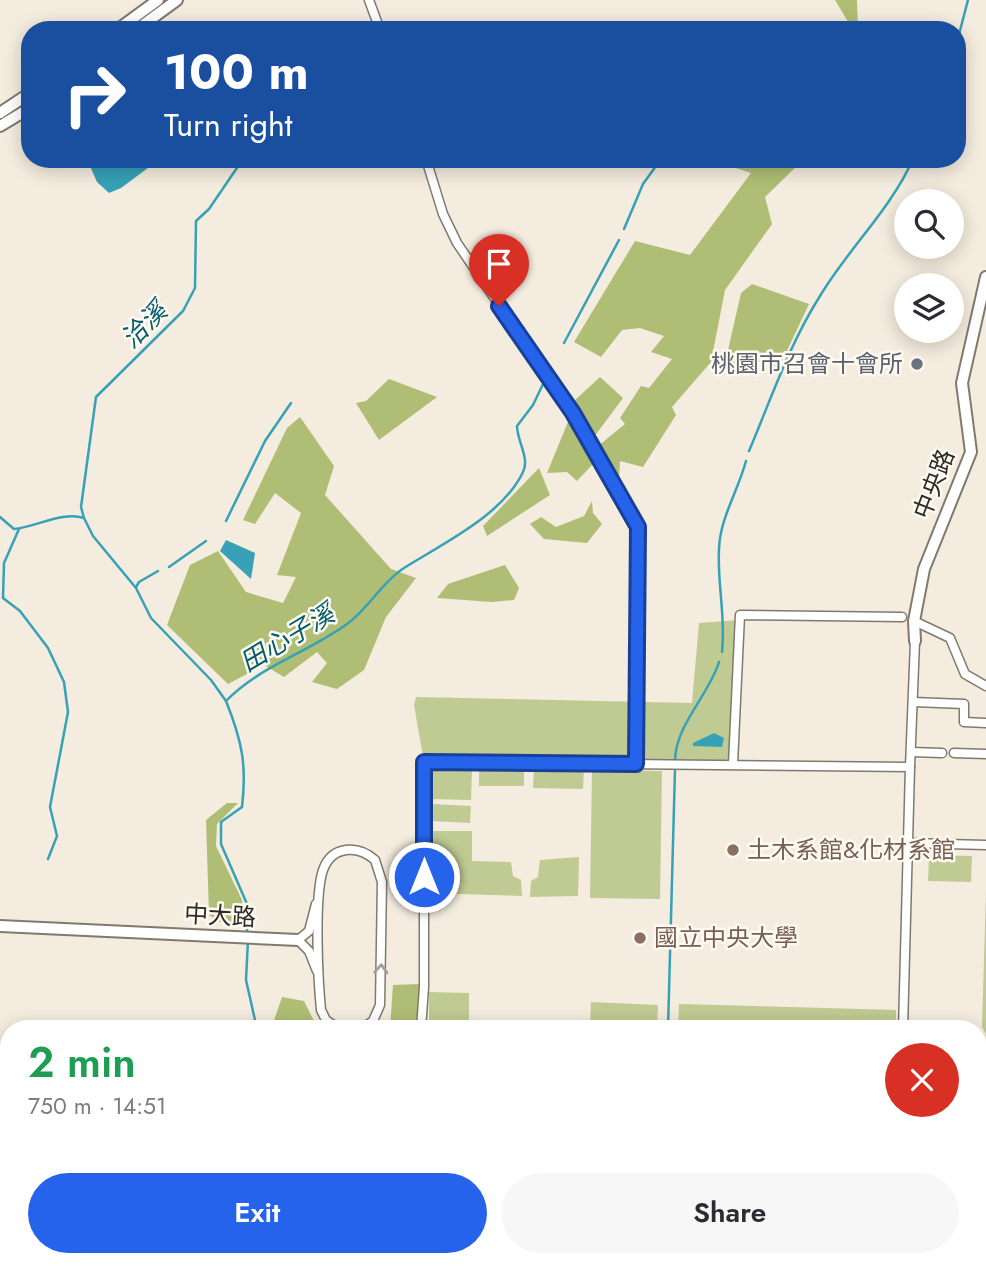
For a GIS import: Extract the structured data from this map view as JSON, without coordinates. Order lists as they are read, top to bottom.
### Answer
{
  "streets": {
    "street": ["中央路", "中大路"]
  },
  "water": ["洽溪", "田心子溪"],
  "places": ["桃園市召會十會所", "土木系館&化材系館", "國立中央大學"],
  "page": {
    "turn": ["100 m", "Turn right"],
    "heading": ["2 min", "750 m · 14:51"],
    "buttons": ["Exit", "Share"]
  }
}
